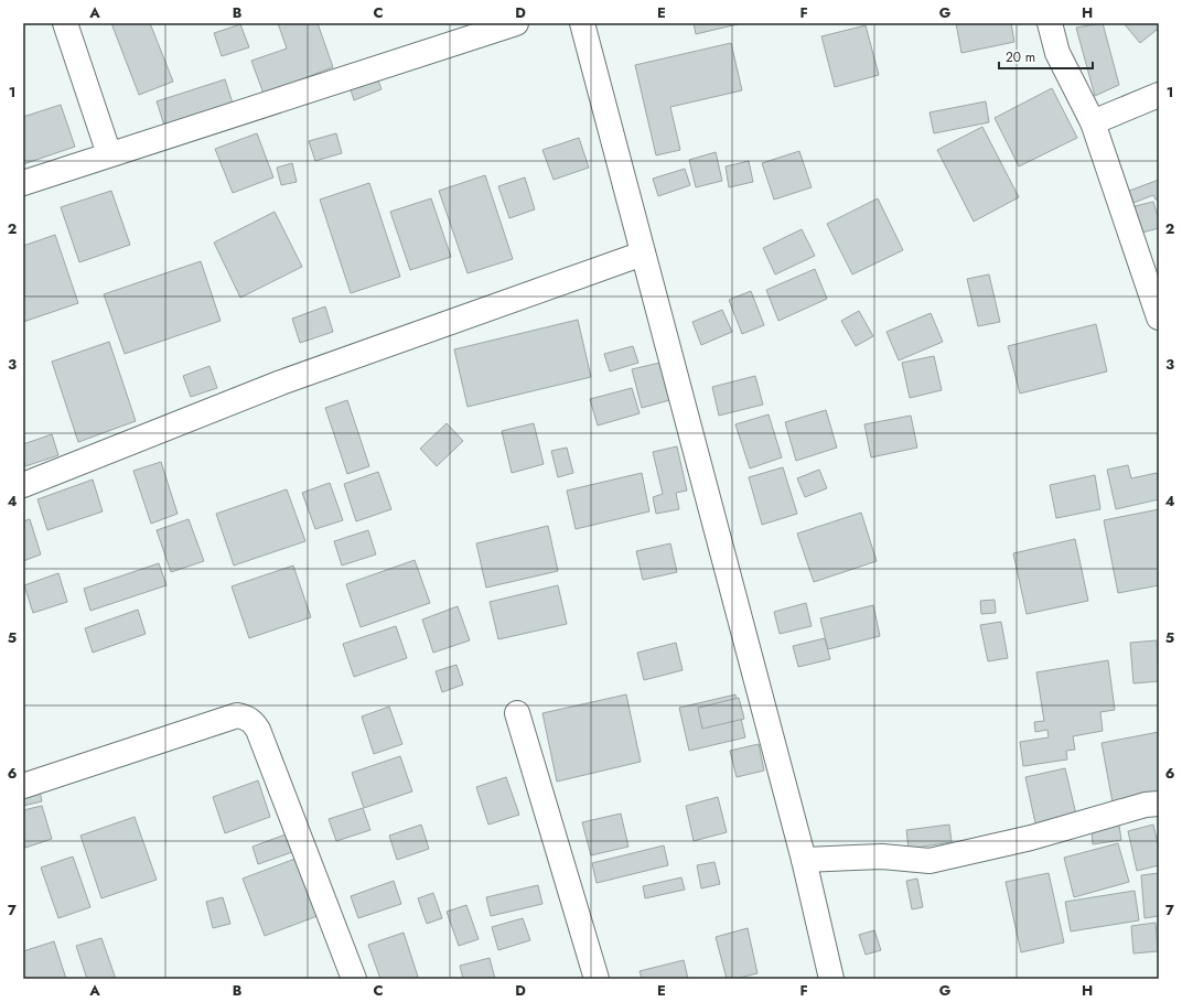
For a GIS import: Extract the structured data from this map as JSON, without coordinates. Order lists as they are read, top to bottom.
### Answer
{
  "scale_bar": "20 m",
  "grid": {
    "columns": [
      "A",
      "B",
      "C",
      "D",
      "E",
      "F",
      "G",
      "H"
    ],
    "rows": [
      "1",
      "2",
      "3",
      "4",
      "5",
      "6",
      "7"
    ]
  }
}
